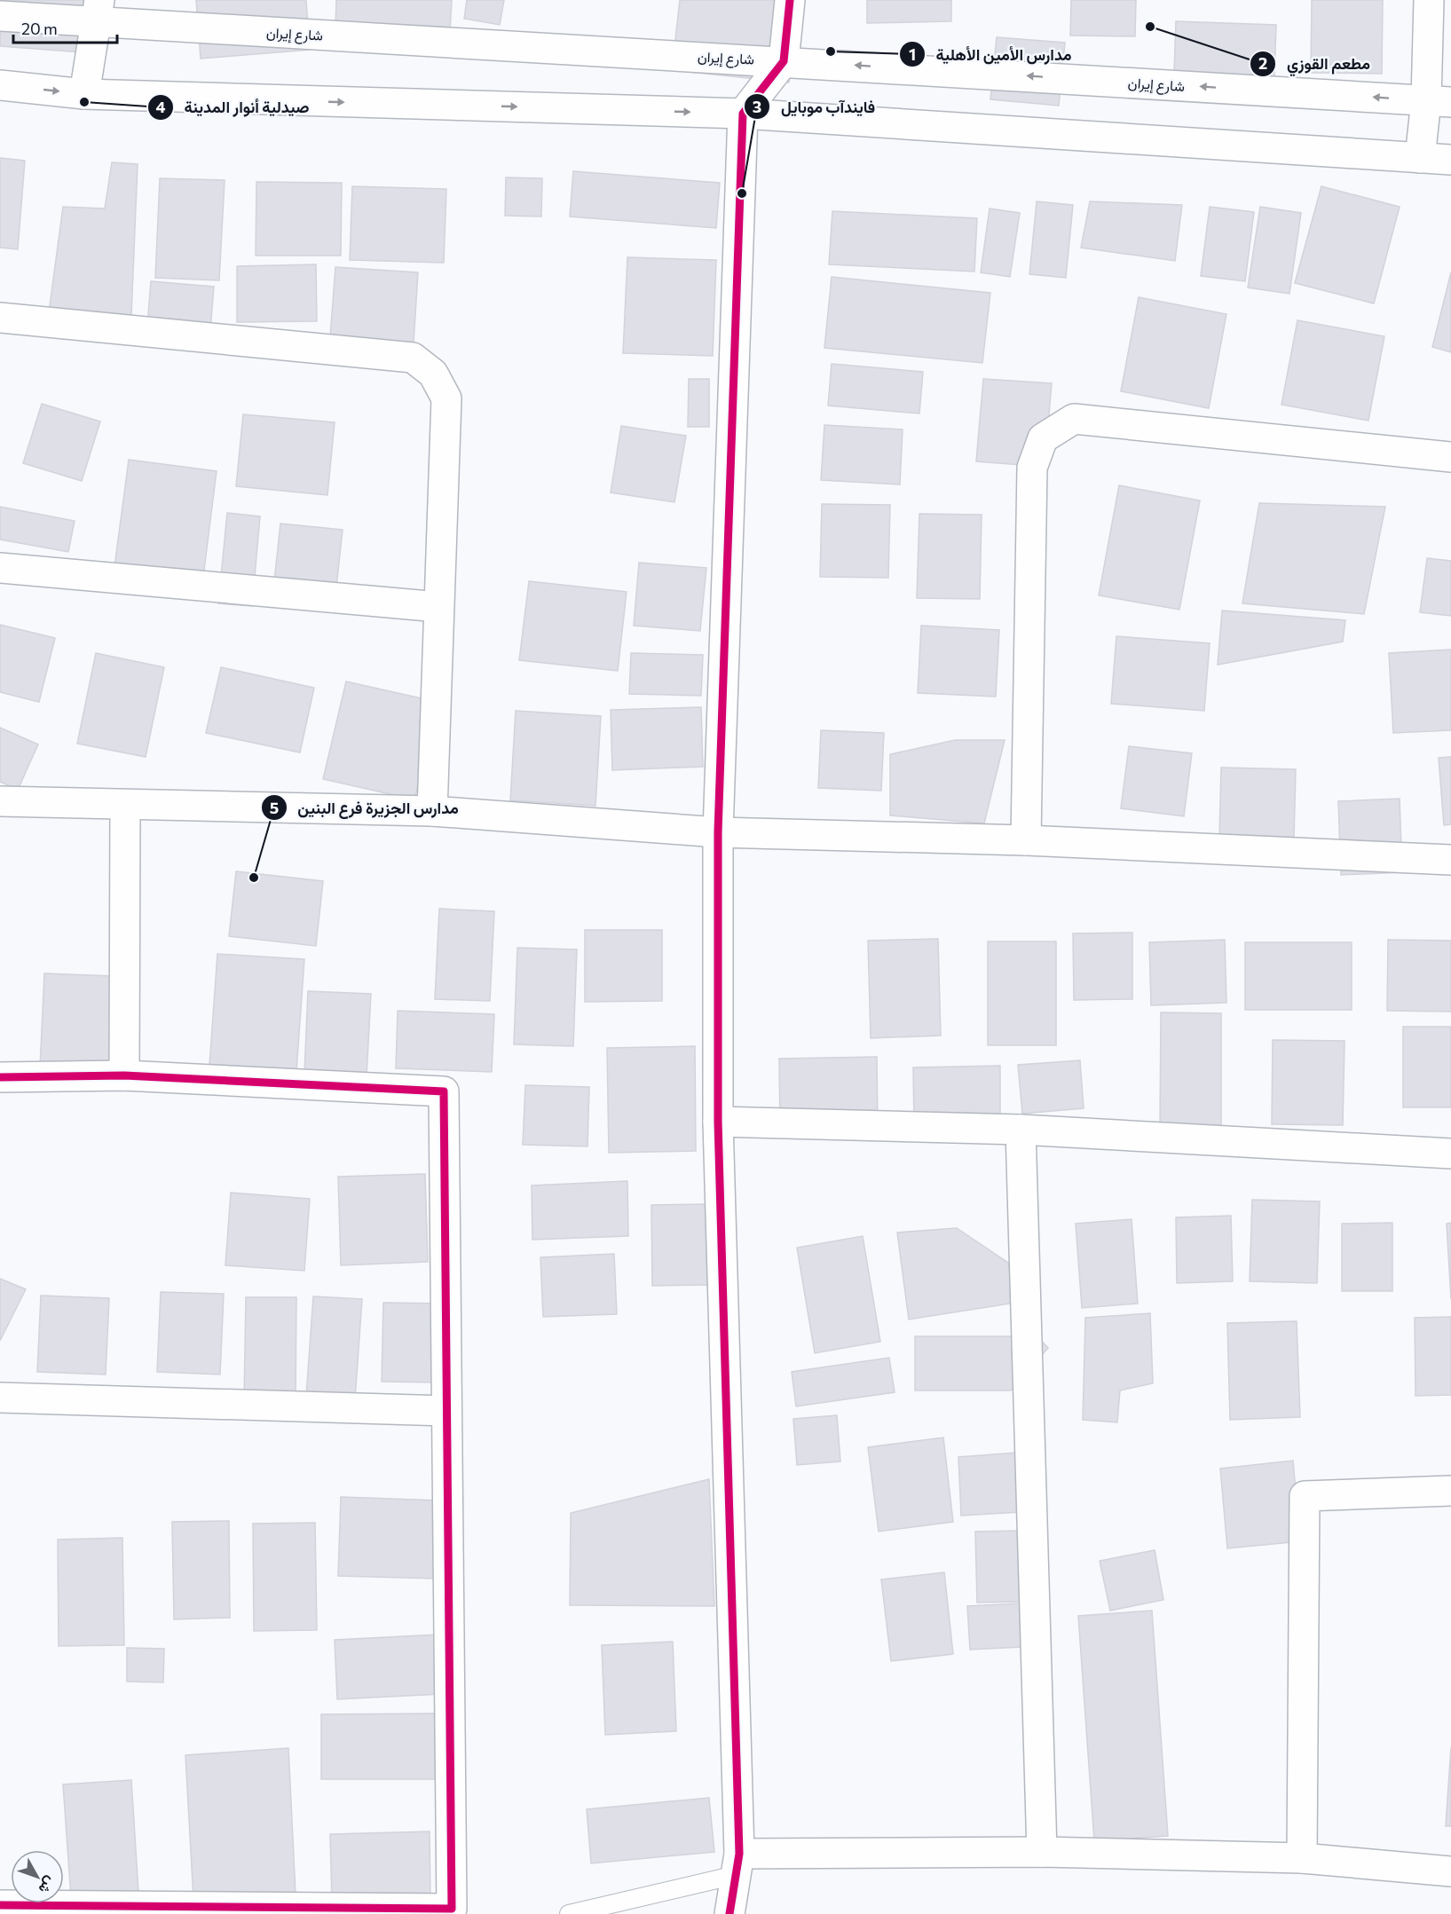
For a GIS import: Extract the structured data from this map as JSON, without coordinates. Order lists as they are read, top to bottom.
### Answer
{
  "streets": {
    "street": ["شارع إيران"]
  },
  "places": [
    "مطعم القوزي",
    "مدارس الأمين الأهلية",
    "صيدلية أنوار المدينة",
    "فايندآب موبايل",
    "مدارس الجزيرة فرع البنين"
  ],
  "scale_bar": "20 m",
  "north": "bottom right"
}
